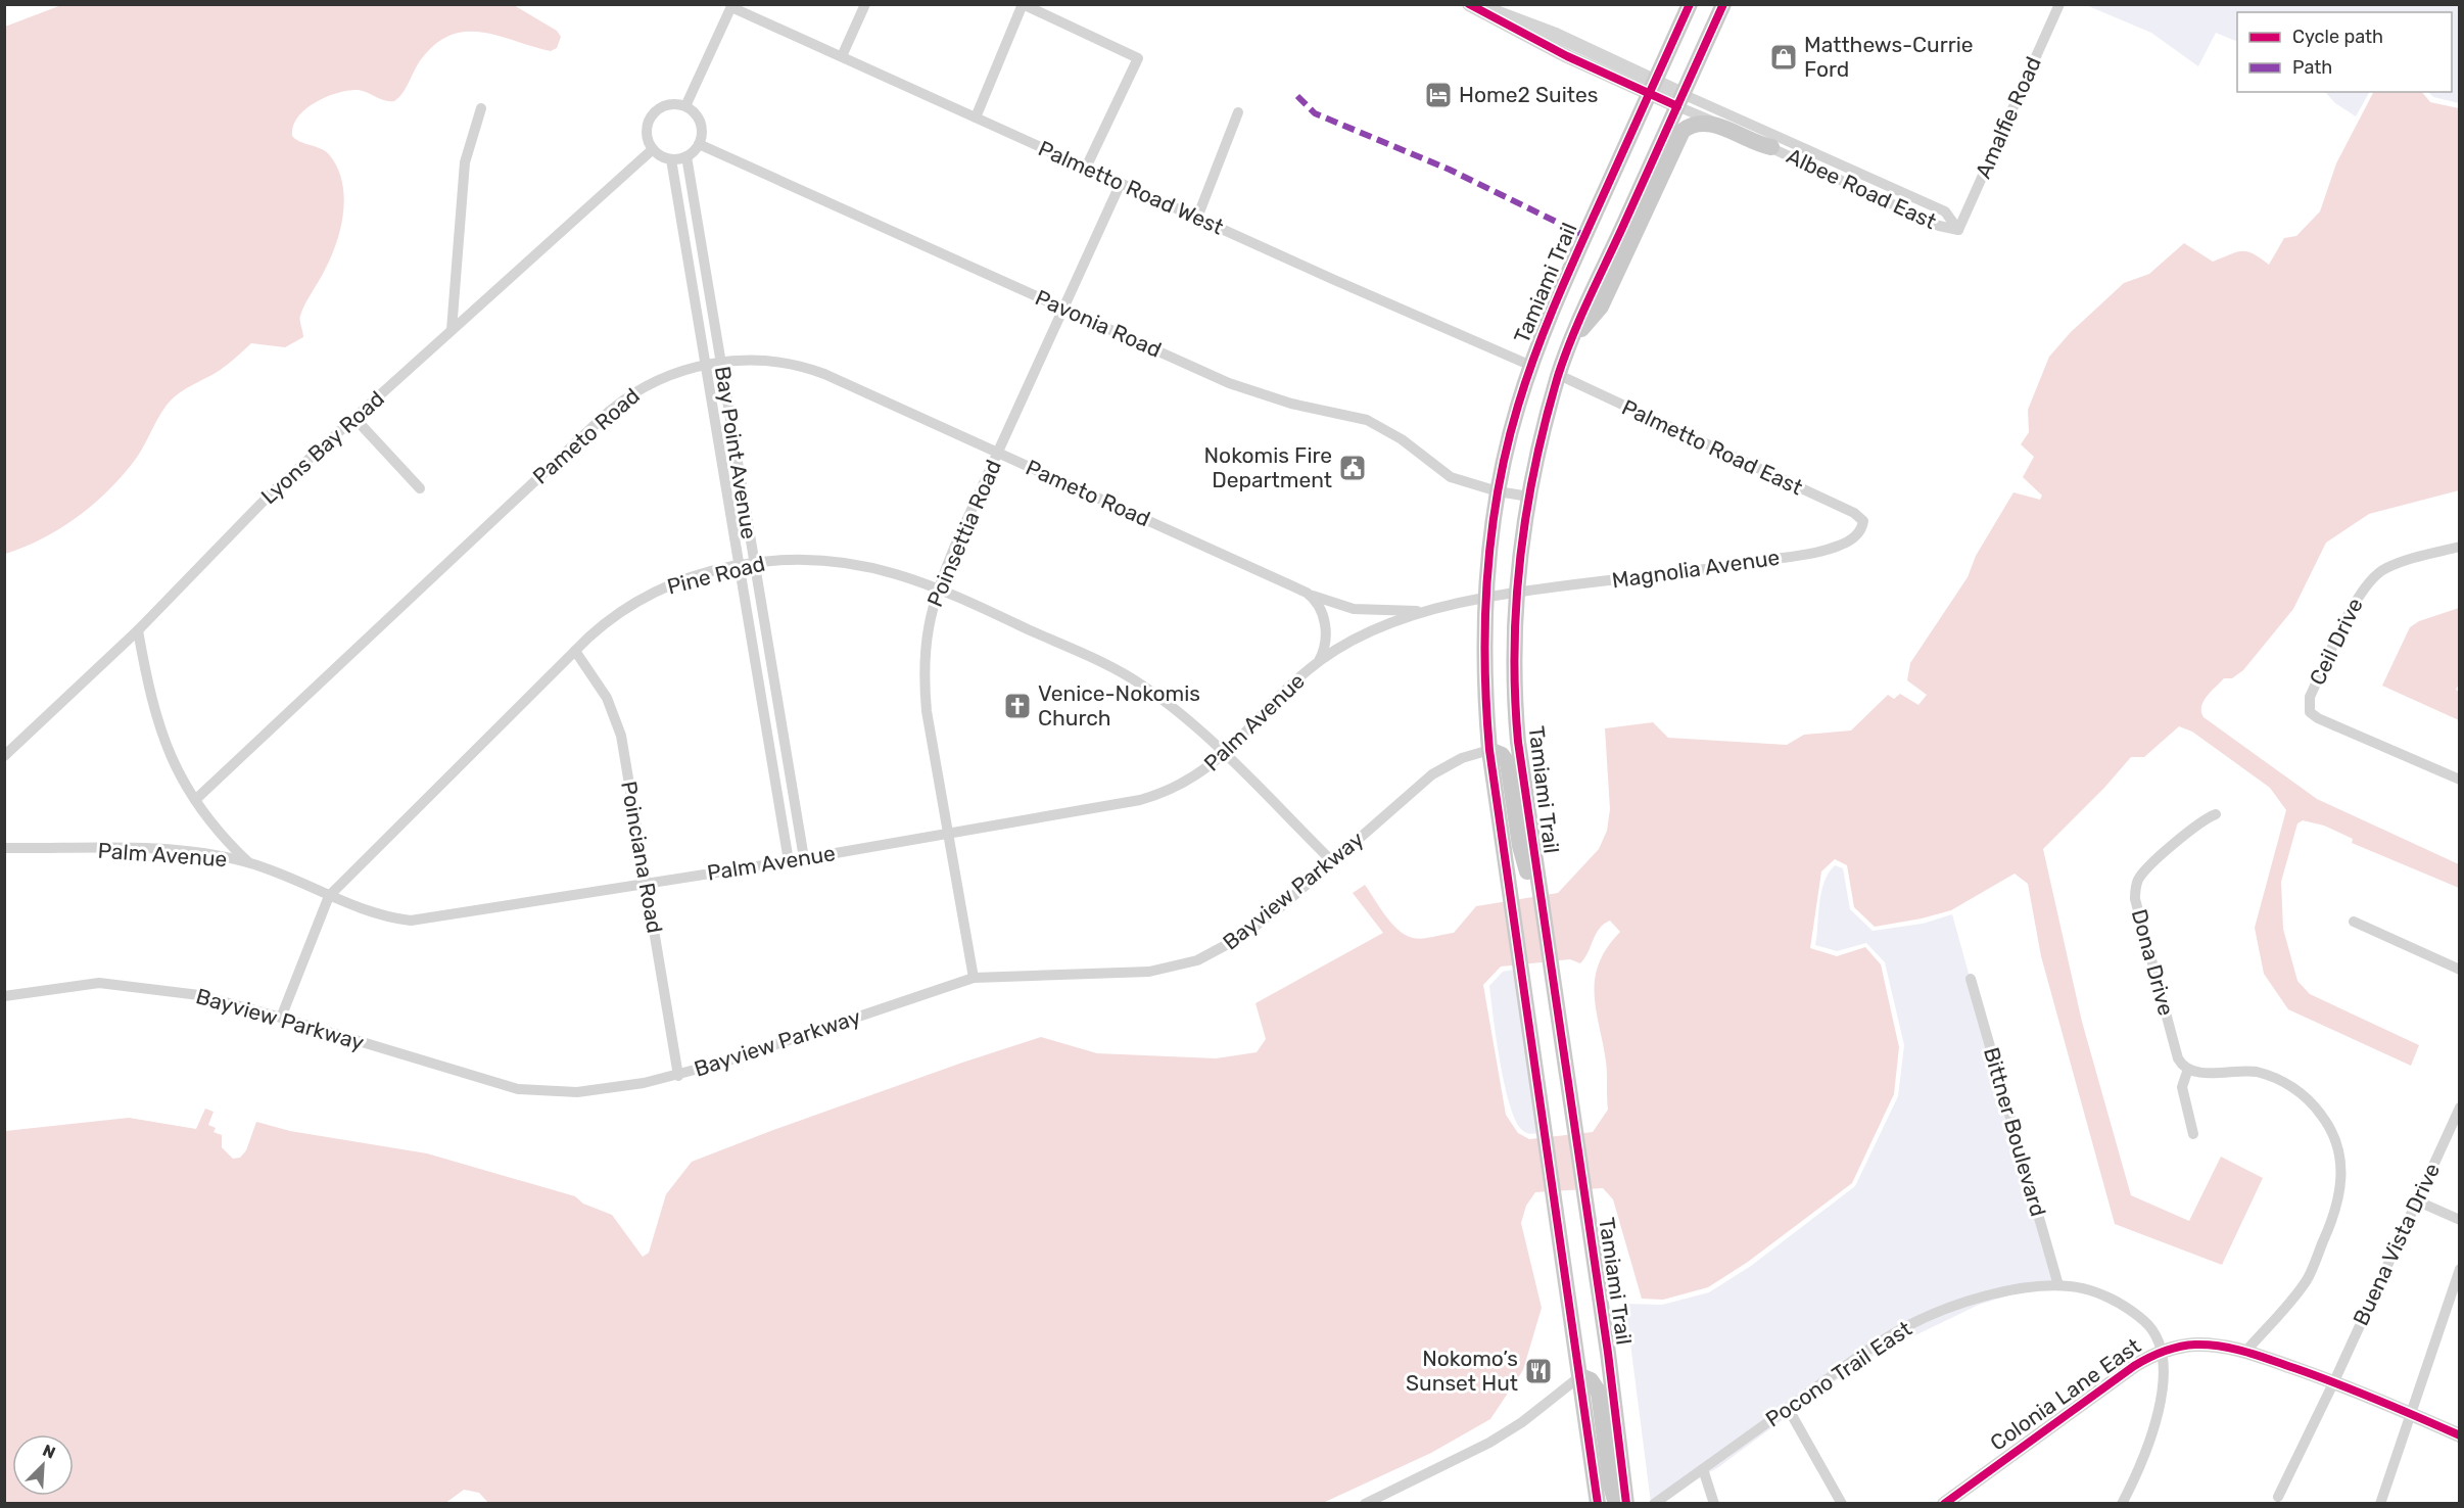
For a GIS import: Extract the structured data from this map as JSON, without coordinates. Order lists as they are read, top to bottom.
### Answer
{
  "streets": {
    "main road": ["Tamiami Trail"],
    "street": [
      "Amalfie Road",
      "Palmetto Road West",
      "Albee Road East",
      "Pavonia Road",
      "Pameto Road",
      "Lyons Bay Road",
      "Palmetto Road East",
      "Bay Point Avenue",
      "Poinsettia Road",
      "Magnolia Avenue",
      "Pine Road",
      "Ceil Drive",
      "Palm Avenue",
      "Poinciana Road",
      "Bayview Parkway",
      "Dona Drive",
      "Bittner Boulevard",
      "Buena Vista Drive",
      "Pocono Trail East",
      "Colonia Lane East"
    ]
  },
  "crossings": [
    ["Amalfie Road", "Albee Road East"],
    ["Palmetto Road West", "Tamiami Trail"],
    ["Palmetto Road West", "Poinsettia Road"],
    ["Albee Road East", "Tamiami Trail"],
    ["Tamiami Trail", "Pavonia Road"],
    ["Tamiami Trail", "Palmetto Road East"],
    ["Tamiami Trail", "Magnolia Avenue"],
    ["Tamiami Trail", "Palm Avenue"],
    ["Tamiami Trail", "Bayview Parkway"],
    ["Pavonia Road", "Lyons Bay Road"],
    ["Pavonia Road", "Bay Point Avenue"],
    ["Pavonia Road", "Poinsettia Road"],
    ["Pameto Road", "Bay Point Avenue"],
    ["Pameto Road", "Poinsettia Road"],
    ["Pameto Road", "Palm Avenue"],
    ["Lyons Bay Road", "Bay Point Avenue"],
    ["Palmetto Road East", "Magnolia Avenue"],
    ["Bay Point Avenue", "Pine Road"],
    ["Bay Point Avenue", "Palm Avenue"],
    ["Poinsettia Road", "Pine Road"],
    ["Poinsettia Road", "Palm Avenue"],
    ["Poinsettia Road", "Bayview Parkway"],
    ["Magnolia Avenue", "Palm Avenue"],
    ["Pine Road", "Palm Avenue"],
    ["Pine Road", "Poinciana Road"],
    ["Pine Road", "Bayview Parkway"],
    ["Palm Avenue", "Poinciana Road"],
    ["Poinciana Road", "Bayview Parkway"],
    ["Bittner Boulevard", "Pocono Trail East"],
    ["Buena Vista Drive", "Colonia Lane East"],
    ["Pocono Trail East", "Colonia Lane East"]
  ],
  "places": {
    "shop": ["Matthews-Currie Ford"],
    "hotel": ["Home2 Suites"],
    "public building": ["Nokomis Fire Department"],
    "church": ["Venice-Nokomis Church"],
    "restaurant": ["Nokomo’s Sunset Hut"]
  },
  "legend": ["Cycle path", "Path"],
  "north": "top right"
}
